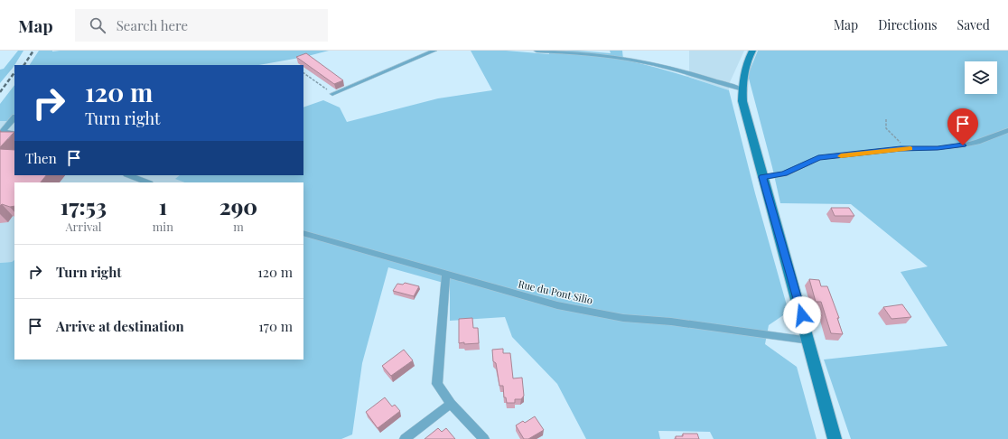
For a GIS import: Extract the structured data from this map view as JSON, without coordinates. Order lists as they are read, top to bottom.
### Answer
{
  "streets": {
    "street": ["Rue du Pont Silio"]
  },
  "page": {
    "header": "Map",
    "search": "Search here",
    "nav": ["Map", "Directions", "Saved"],
    "turn": ["120 m", "Turn right"],
    "then": "Then",
    "eta": [
      "17:53",
      "Arrival",
      "1",
      "min",
      "290",
      "m"
    ],
    "list": [
      {
        "name": "Turn right",
        "value": "120 m"
      },
      {
        "name": "Arrive at destination",
        "value": "170 m"
      }
    ]
  }
}
